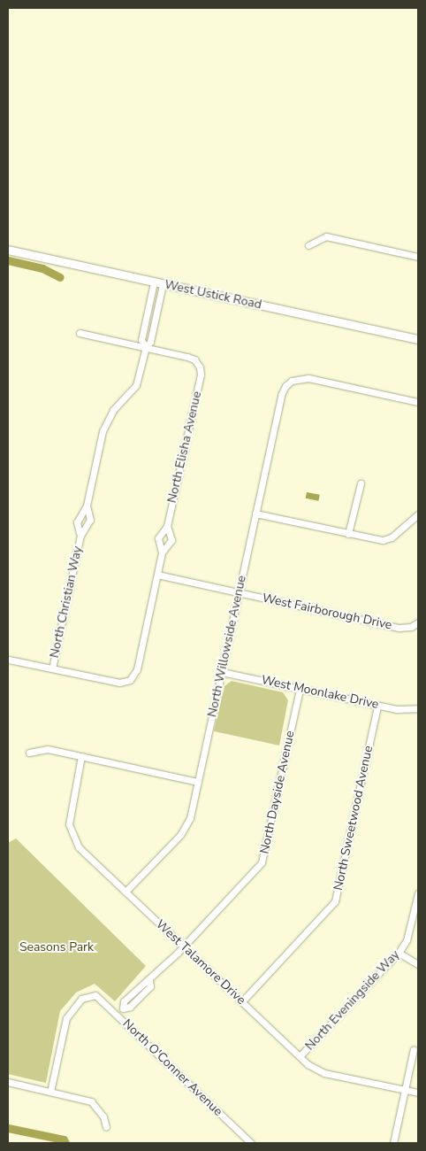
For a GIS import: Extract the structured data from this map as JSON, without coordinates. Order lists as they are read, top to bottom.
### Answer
{
  "streets": {
    "main road": ["West Ustick Road"],
    "street": [
      "North Elisha Avenue",
      "North Christian Way",
      "West Fairborough Drive",
      "North Willowside Avenue",
      "West Moonlake Drive",
      "North Dayside Avenue",
      "North Sweetwood Avenue",
      "West Talamore Drive",
      "North Eveningside Way",
      "North O'Conner Avenue"
    ]
  },
  "crossings": [
    ["West Ustick Road", "North Christian Way"],
    ["North Elisha Avenue", "North Christian Way"],
    ["North Elisha Avenue", "West Fairborough Drive"],
    ["West Fairborough Drive", "North Willowside Avenue"],
    ["North Willowside Avenue", "West Moonlake Drive"],
    ["North Willowside Avenue", "West Talamore Drive"],
    ["West Moonlake Drive", "North Dayside Avenue"],
    ["West Moonlake Drive", "North Sweetwood Avenue"],
    ["North Dayside Avenue", "West Talamore Drive"],
    ["North Dayside Avenue", "North O'Conner Avenue"],
    ["North Sweetwood Avenue", "West Talamore Drive"],
    ["West Talamore Drive", "North Eveningside Way"]
  ],
  "parks": ["Seasons Park"]
}
